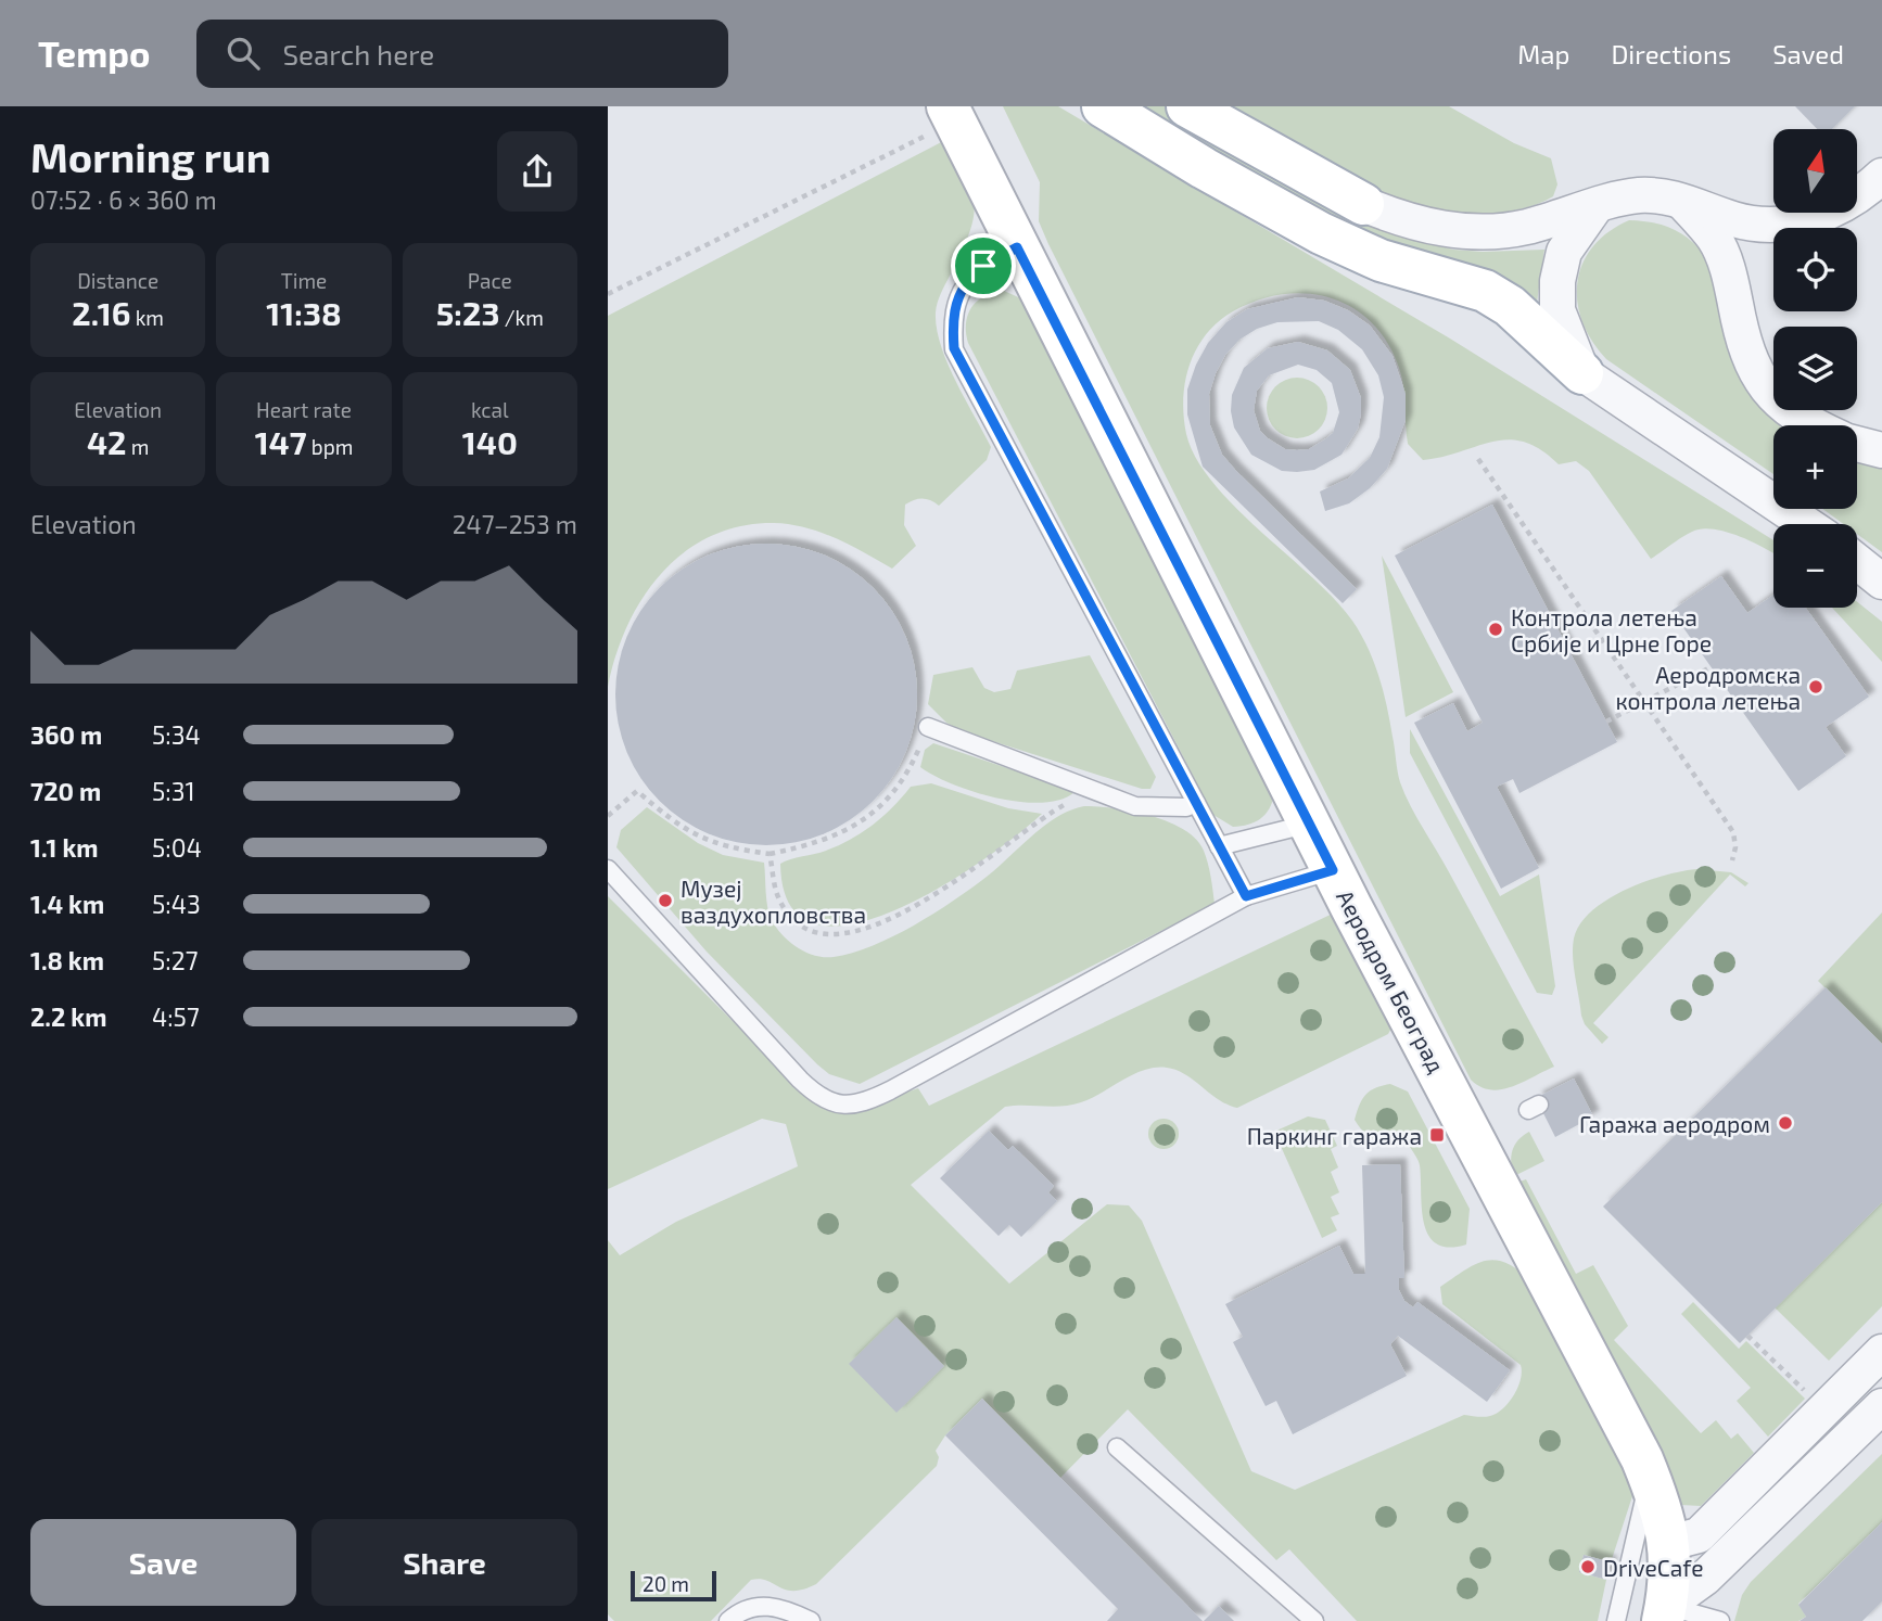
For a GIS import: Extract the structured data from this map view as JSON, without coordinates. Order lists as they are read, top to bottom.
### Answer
{
  "streets": {
    "street": ["Аеродром Београд"]
  },
  "places": {
    "other": [
      "Контрола летења Србије и Црне Горе",
      "Аеродромска контрола летења",
      "Музеј ваздухопловства",
      "Гаража аеродром",
      "DriveCafe"
    ],
    "transit": ["Паркинг гаража"]
  },
  "scale_bar": "20 m",
  "north": "top",
  "page": {
    "header": "Tempo",
    "search": "Search here",
    "nav": ["Map", "Directions", "Saved"],
    "heading": ["Morning run", "07:52 · 6 × 360 m"],
    "map_buttons": ["+", "−"],
    "stats": [
      ["Distance", "2.16 km"],
      ["Time", "11:38"],
      ["Pace", "5:23 /km"],
      ["Elevation", "42 m"],
      ["Heart rate", "147 bpm"],
      ["kcal", "140"]
    ],
    "chart": ["Elevation", "247–253 m"],
    "list": [
      {
        "name": "360 m",
        "note": "5:34"
      },
      {
        "name": "720 m",
        "note": "5:31"
      },
      {
        "name": "1.1 km",
        "note": "5:04"
      },
      {
        "name": "1.4 km",
        "note": "5:43"
      },
      {
        "name": "1.8 km",
        "note": "5:27"
      },
      {
        "name": "2.2 km",
        "note": "4:57"
      }
    ],
    "buttons": ["Save", "Share"],
    "scale": "20 m"
  }
}
